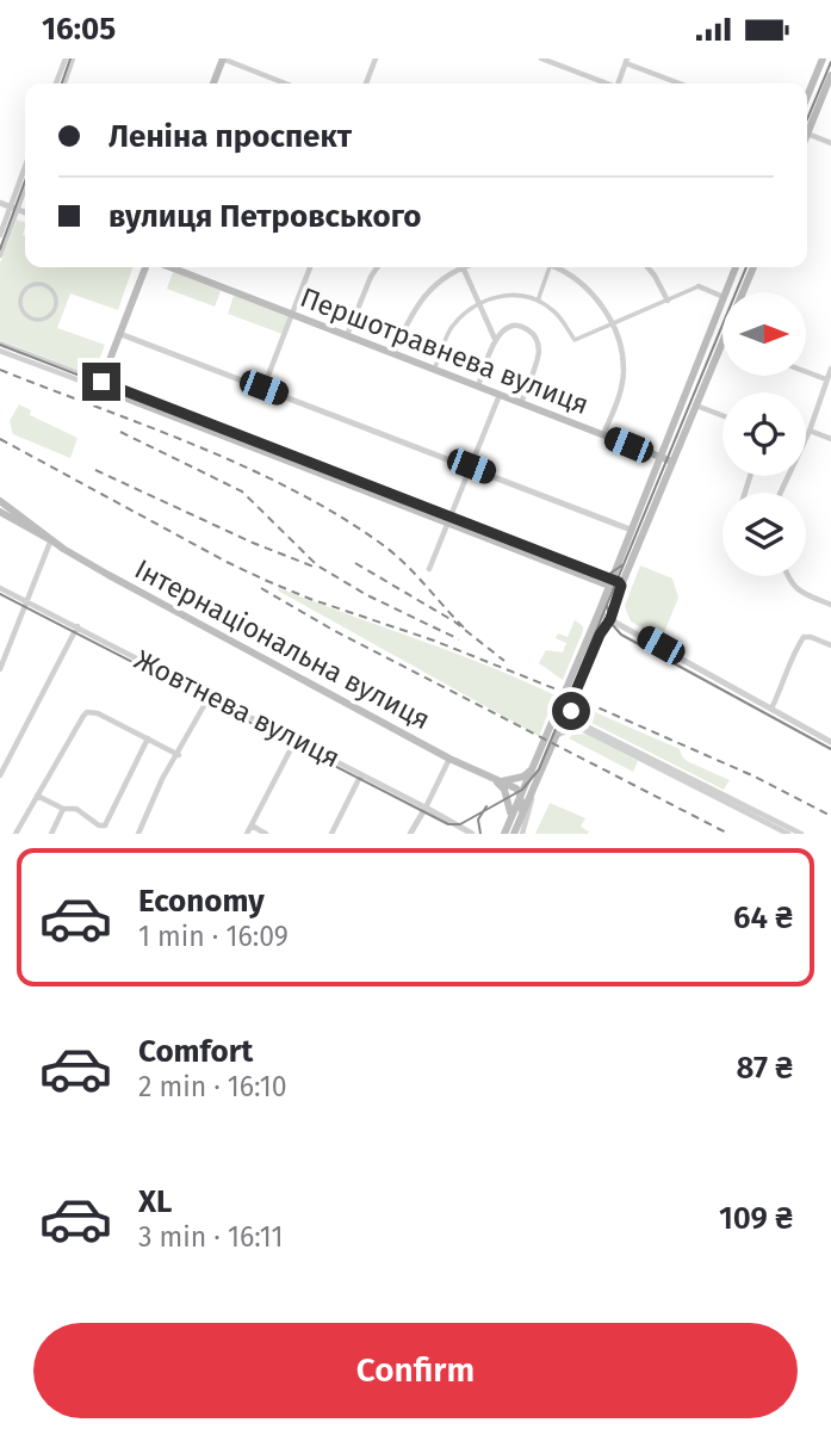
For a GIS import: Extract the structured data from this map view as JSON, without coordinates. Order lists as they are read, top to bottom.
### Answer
{
  "streets": {
    "main road": ["Першотравнева вулиця", "Інтернаціональна вулиця"],
    "street": ["Жовтнева вулиця"]
  },
  "north": "right",
  "page": {
    "status": "16:05",
    "banner": ["Леніна проспект", "вулиця Петровського"],
    "list": [
      {
        "name": "Economy",
        "note": "1 min · 16:09",
        "value": "64 ₴"
      },
      {
        "name": "Comfort",
        "note": "2 min · 16:10",
        "value": "87 ₴"
      },
      {
        "name": "XL",
        "note": "3 min · 16:11",
        "value": "109 ₴"
      }
    ],
    "buttons": "Confirm"
  }
}
